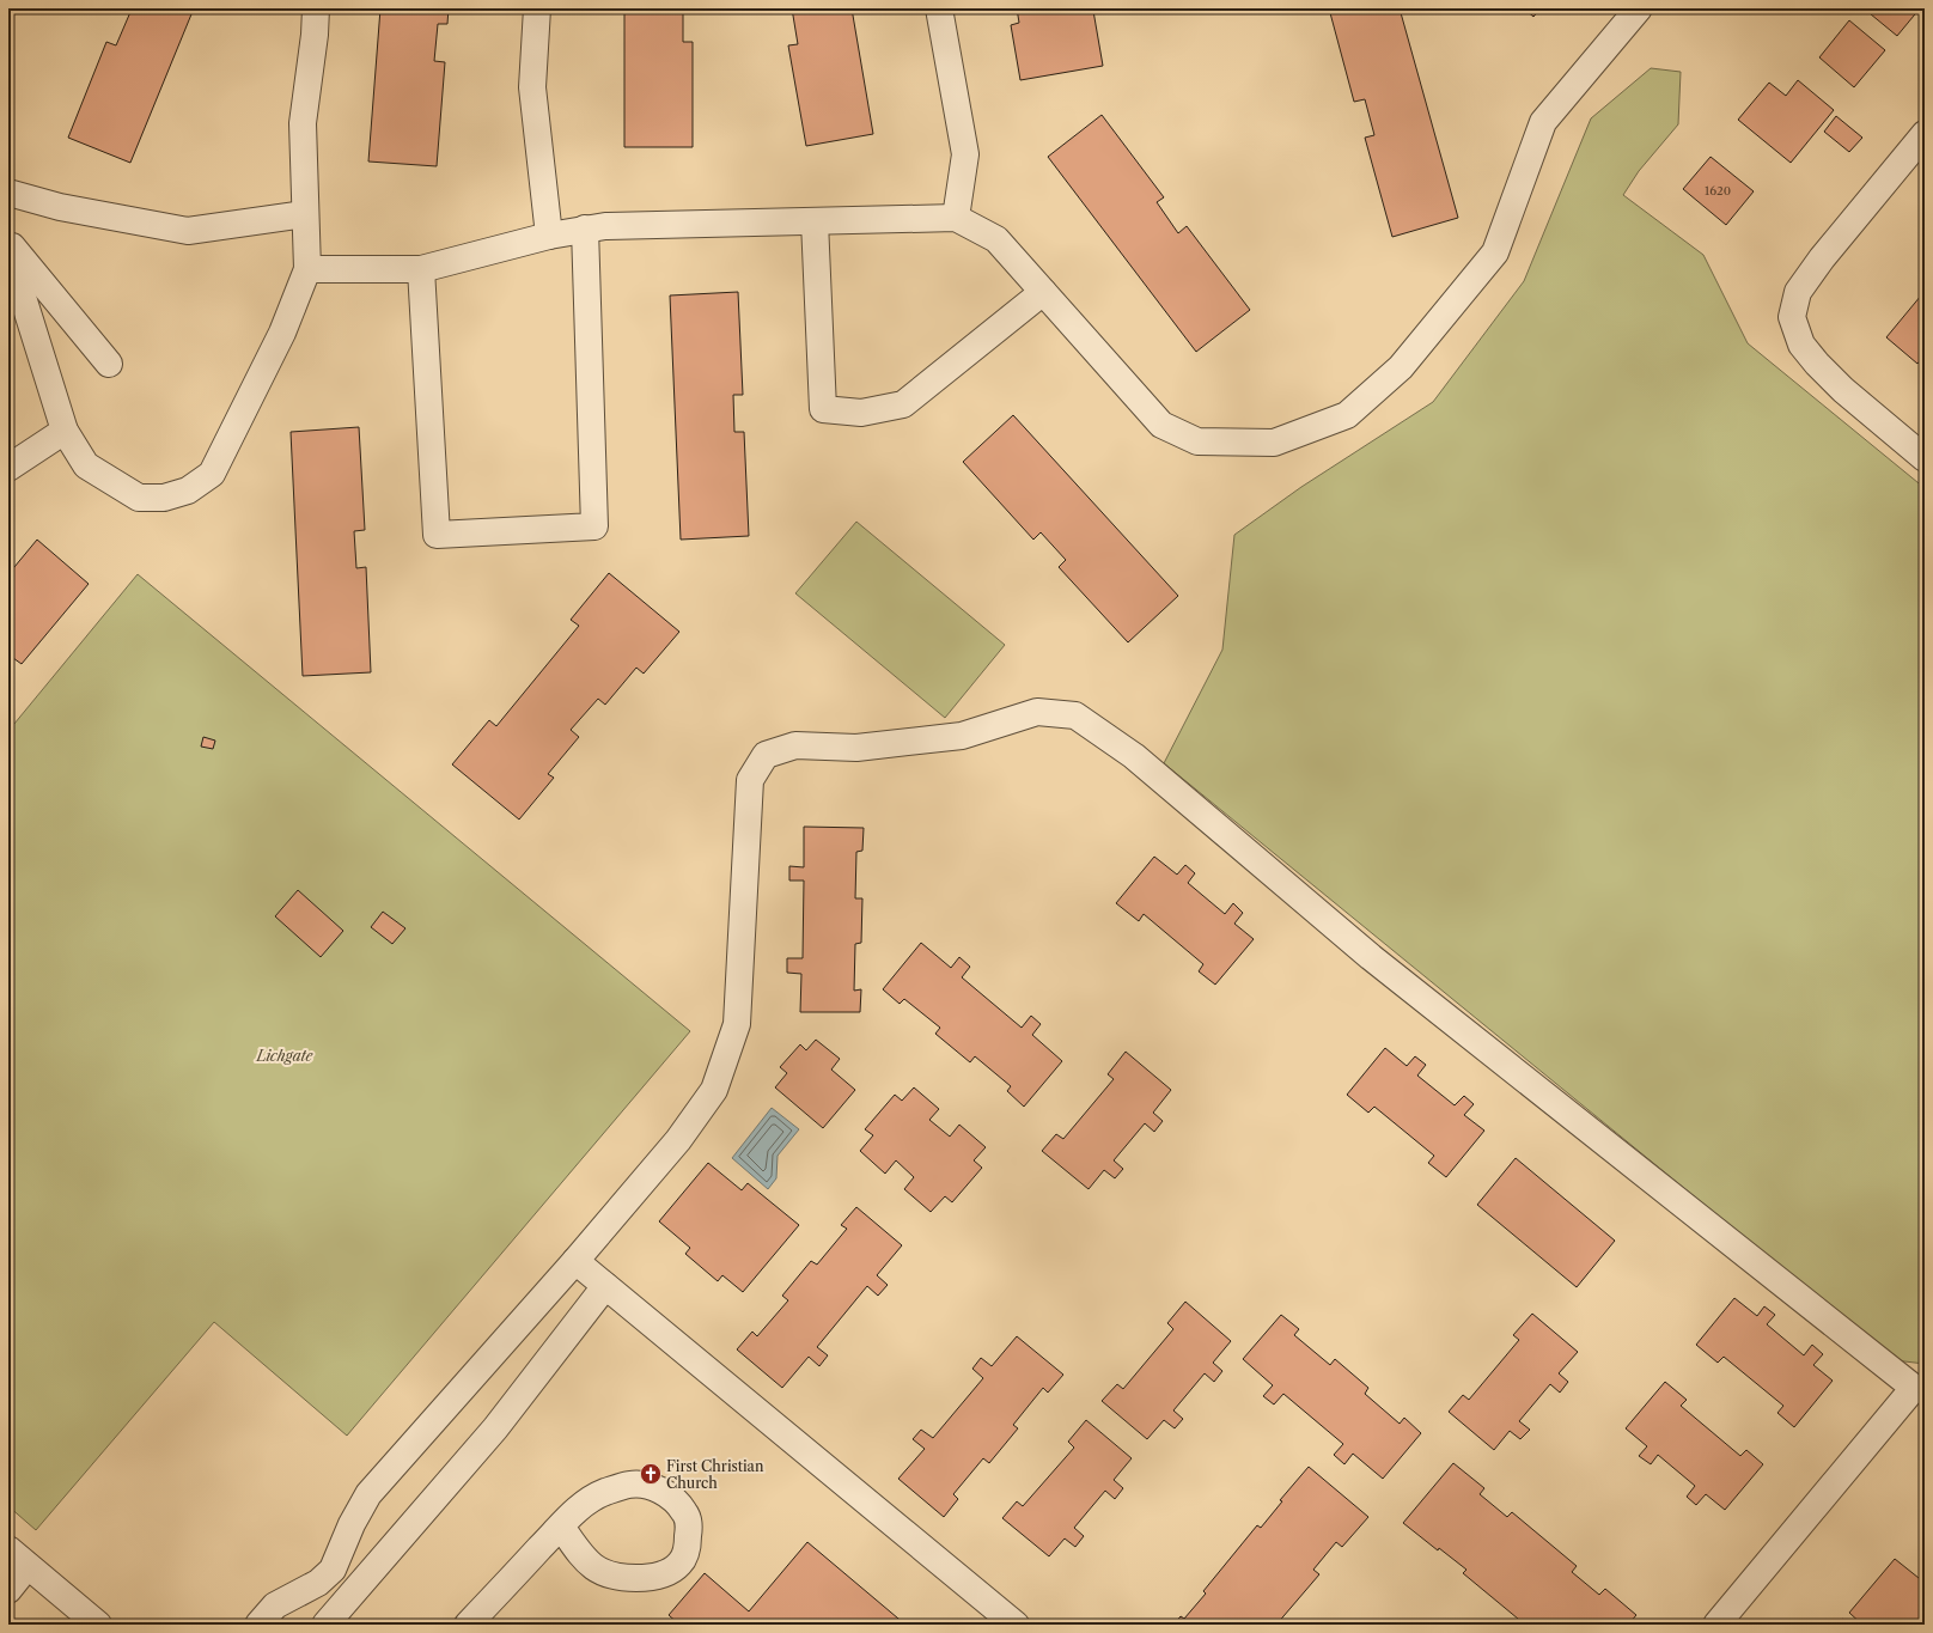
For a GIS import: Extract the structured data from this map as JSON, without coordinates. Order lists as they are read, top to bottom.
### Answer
{
  "parks": ["Lichgate"],
  "places": {
    "church": ["First Christian Church"]
  },
  "house_numbers": ["1620"]
}
